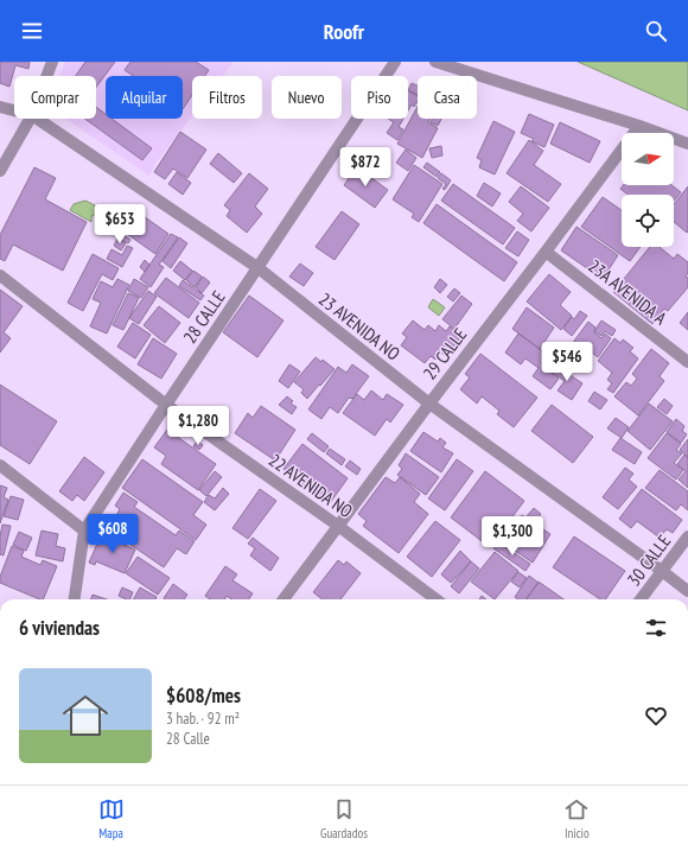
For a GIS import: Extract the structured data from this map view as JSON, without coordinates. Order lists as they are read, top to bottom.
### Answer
{
  "streets": {
    "street": [
      "23A AVENIDA A",
      "28 CALLE",
      "23 AVENIDA NO",
      "29 CALLE",
      "22 AVENIDA NO",
      "30 CALLE"
    ]
  },
  "crossings": [
    ["23A AVENIDA A", "29 CALLE"],
    ["28 CALLE", "23 AVENIDA NO"],
    ["28 CALLE", "22 AVENIDA NO"],
    ["23 AVENIDA NO", "29 CALLE"],
    ["23 AVENIDA NO", "30 CALLE"],
    ["29 CALLE", "22 AVENIDA NO"]
  ],
  "north": "right",
  "page": {
    "header": "Roofr",
    "chip": [
      "Comprar",
      "Alquilar",
      "Filtros",
      "Nuevo",
      "Piso",
      "Casa"
    ],
    "price": [
      "$872",
      "$653",
      "$546",
      "$1,280",
      "$608",
      "$1,300"
    ],
    "heading": "6 viviendas",
    "list": [
      {
        "name": "$608/mes",
        "note": "3 hab. · 92 m² · 28 Calle"
      }
    ],
    "tabs": ["Mapa", "Guardados", "Inicio"]
  }
}
